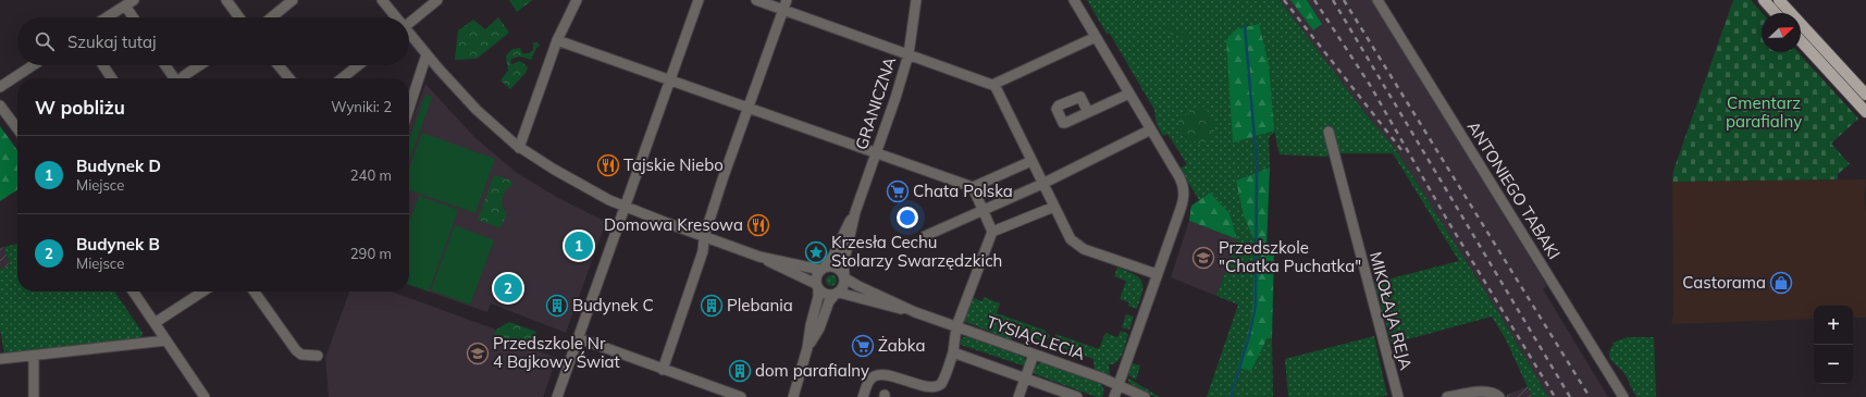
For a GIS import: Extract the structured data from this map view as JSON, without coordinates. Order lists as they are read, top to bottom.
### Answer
{
  "streets": {
    "street": [
      "GRANICZNA",
      "ANTONIEGO TABAKI",
      "MIKOŁAJA REJA",
      "TYSIĄCLECIA"
    ]
  },
  "crossings": [
    ["GRANICZNA", "TYSIĄCLECIA"]
  ],
  "parks": ["Cmentarz parafialny"],
  "places": {
    "restaurant": ["Tajskie Niebo", "Domowa Kresowa"],
    "supermarket": ["Chata Polska", "Żabka"],
    "place": ["Krzesła Cechu Stolarzy Swarzędzkich"],
    "school or university": ["Przedszkole \"Chatka Puchatka\"", "Przedszkole Nr 4 Bajkowy Świat"],
    "shop": ["Castorama"],
    "building": ["Budynek C", "Plebania", "dom parafialny"]
  },
  "north": "top right",
  "page": {
    "search": "Szukaj tutaj",
    "heading": ["W pobliżu", "Wyniki: 2"],
    "list": [
      {
        "mark": "1",
        "name": "Budynek D",
        "note": "Miejsce",
        "value": "240 m"
      },
      {
        "mark": "2",
        "name": "Budynek B",
        "note": "Miejsce",
        "value": "290 m"
      }
    ],
    "pins": ["1", "2"],
    "map_buttons": ["+", "−"]
  }
}
